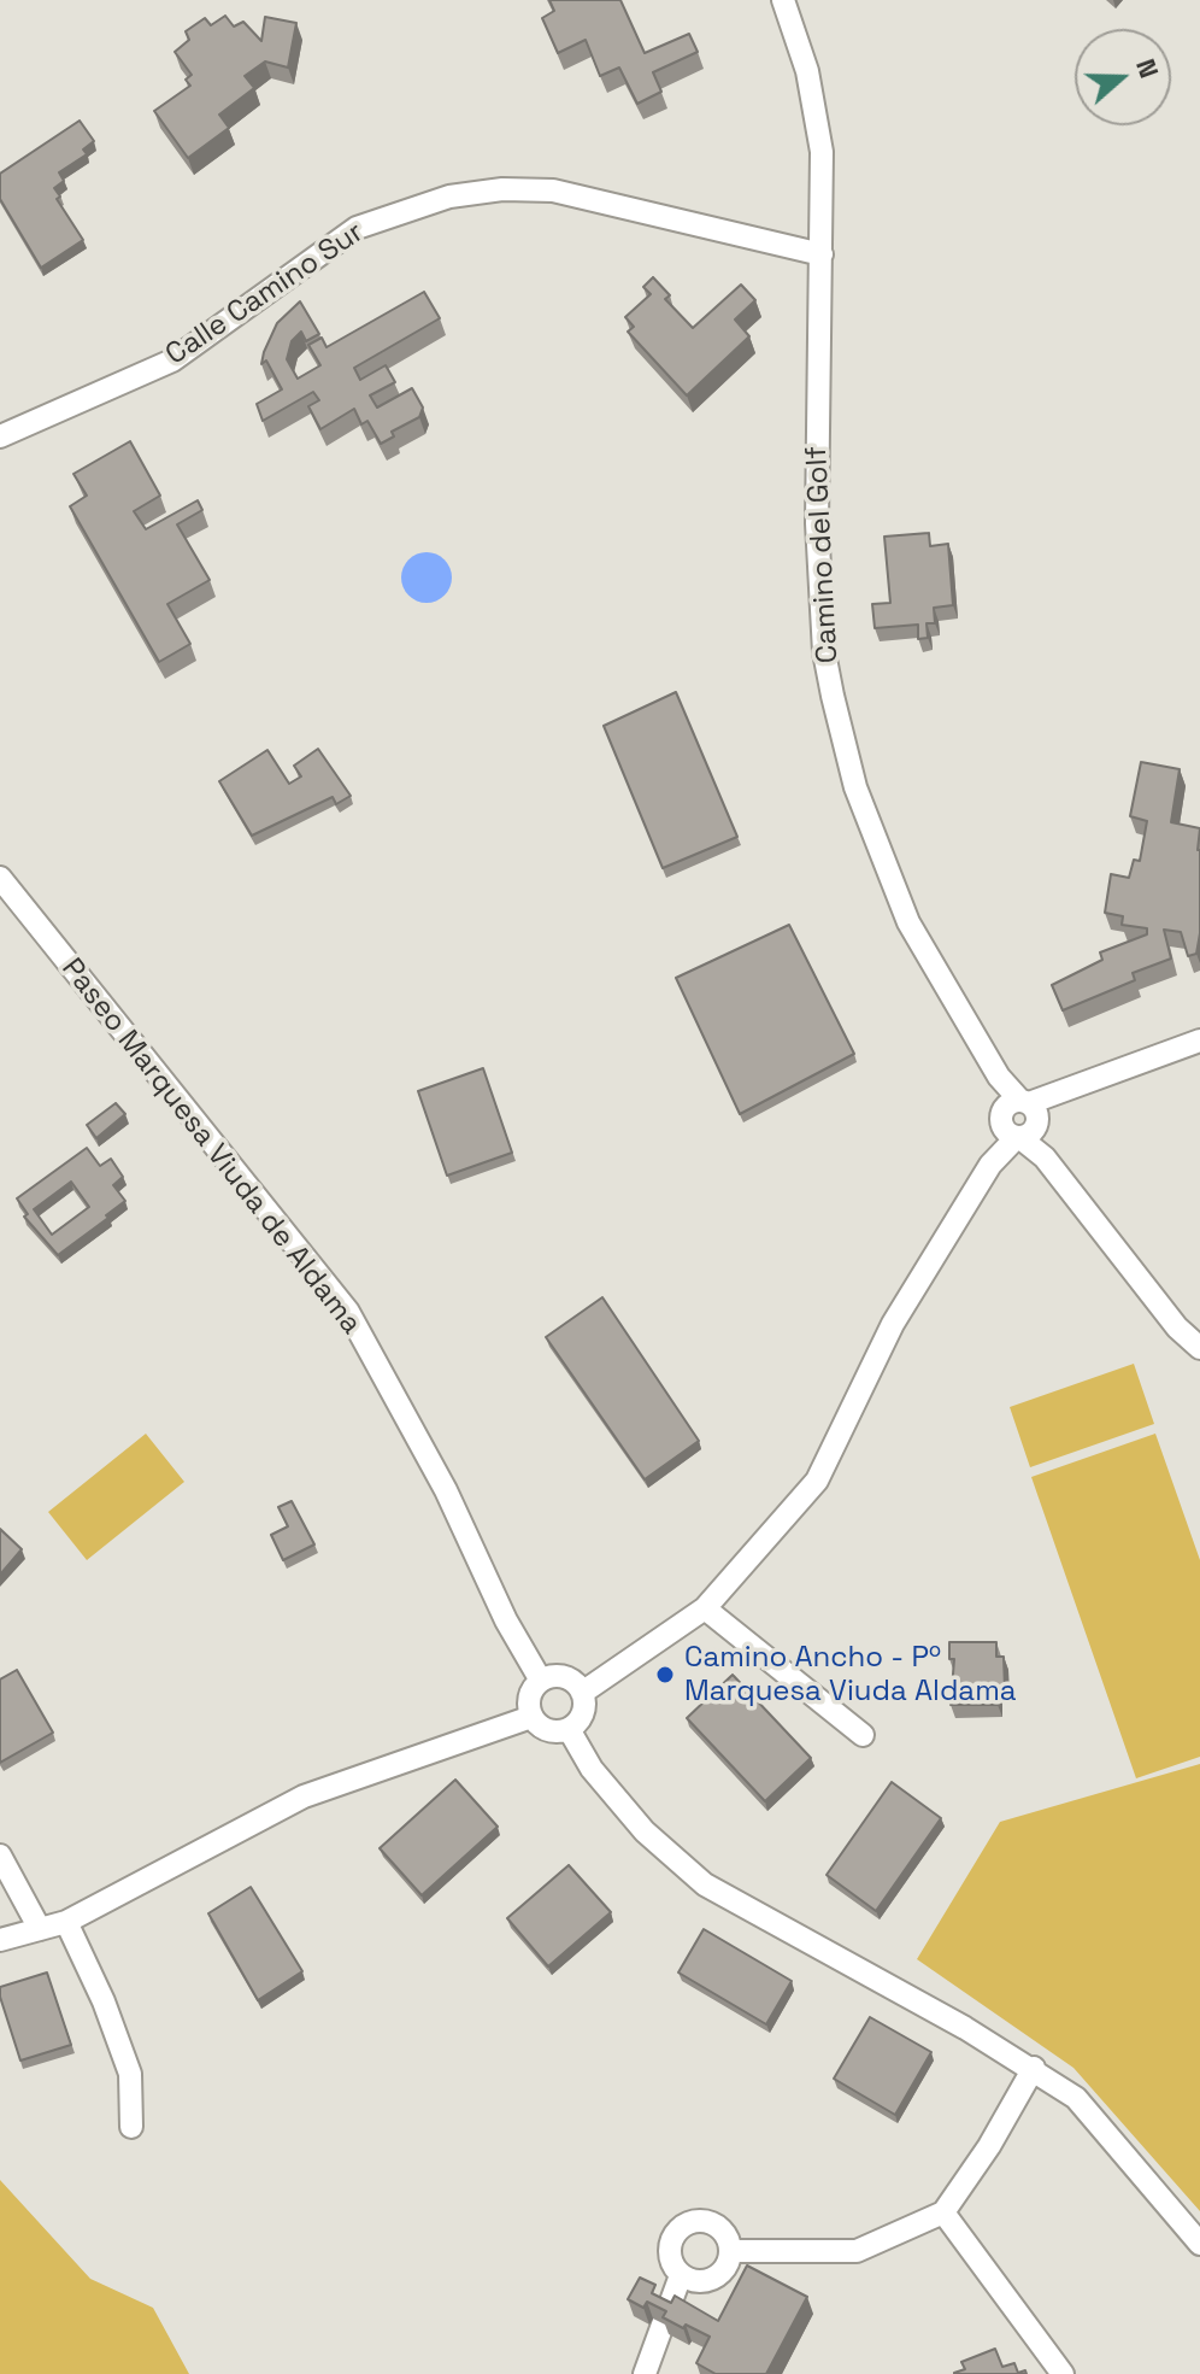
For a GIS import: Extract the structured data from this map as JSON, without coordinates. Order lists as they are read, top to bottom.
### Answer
{
  "streets": {
    "street": ["Calle Camino Sur", "Camino del Golf", "Paseo Marquesa Viuda de Aldama"]
  },
  "crossings": [
    ["Calle Camino Sur", "Camino del Golf"]
  ],
  "places": ["Camino Ancho - Pº Marquesa Viuda Aldama"],
  "north": "right"
}
